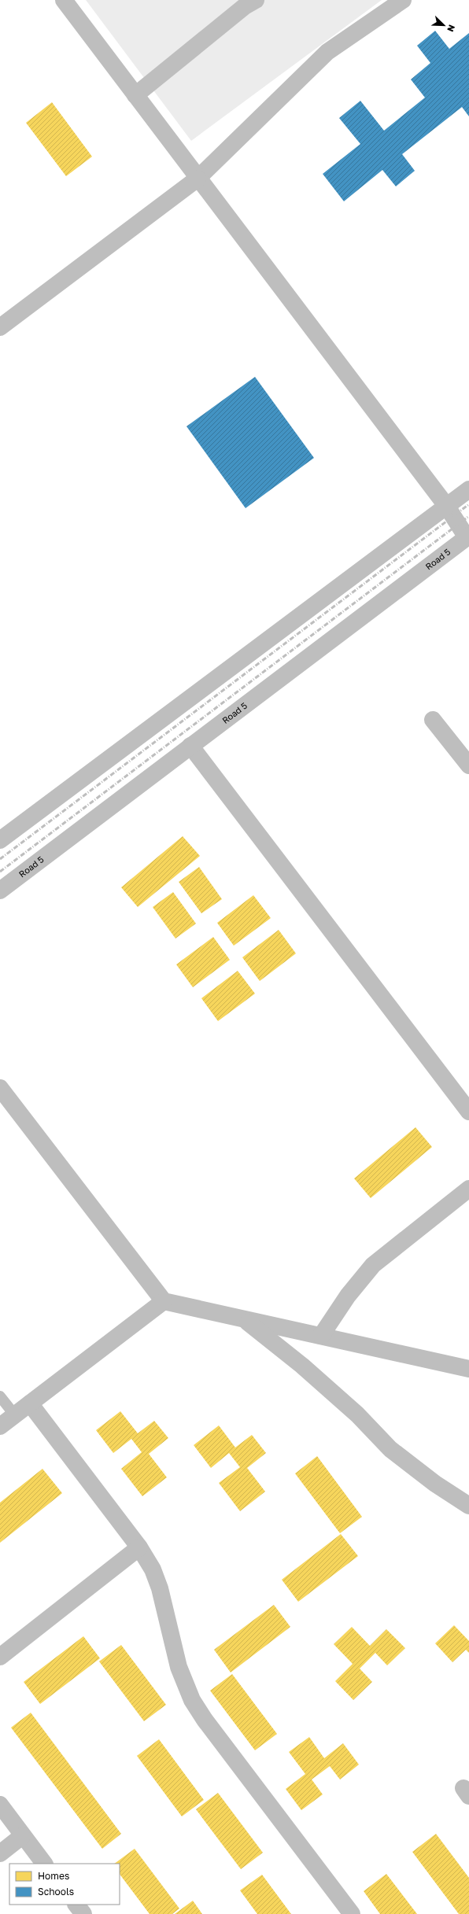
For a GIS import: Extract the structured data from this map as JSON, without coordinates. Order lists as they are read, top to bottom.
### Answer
{
  "streets": {
    "street": ["Road 5"]
  },
  "legend": ["Homes", "Schools"],
  "north": "bottom right"
}
